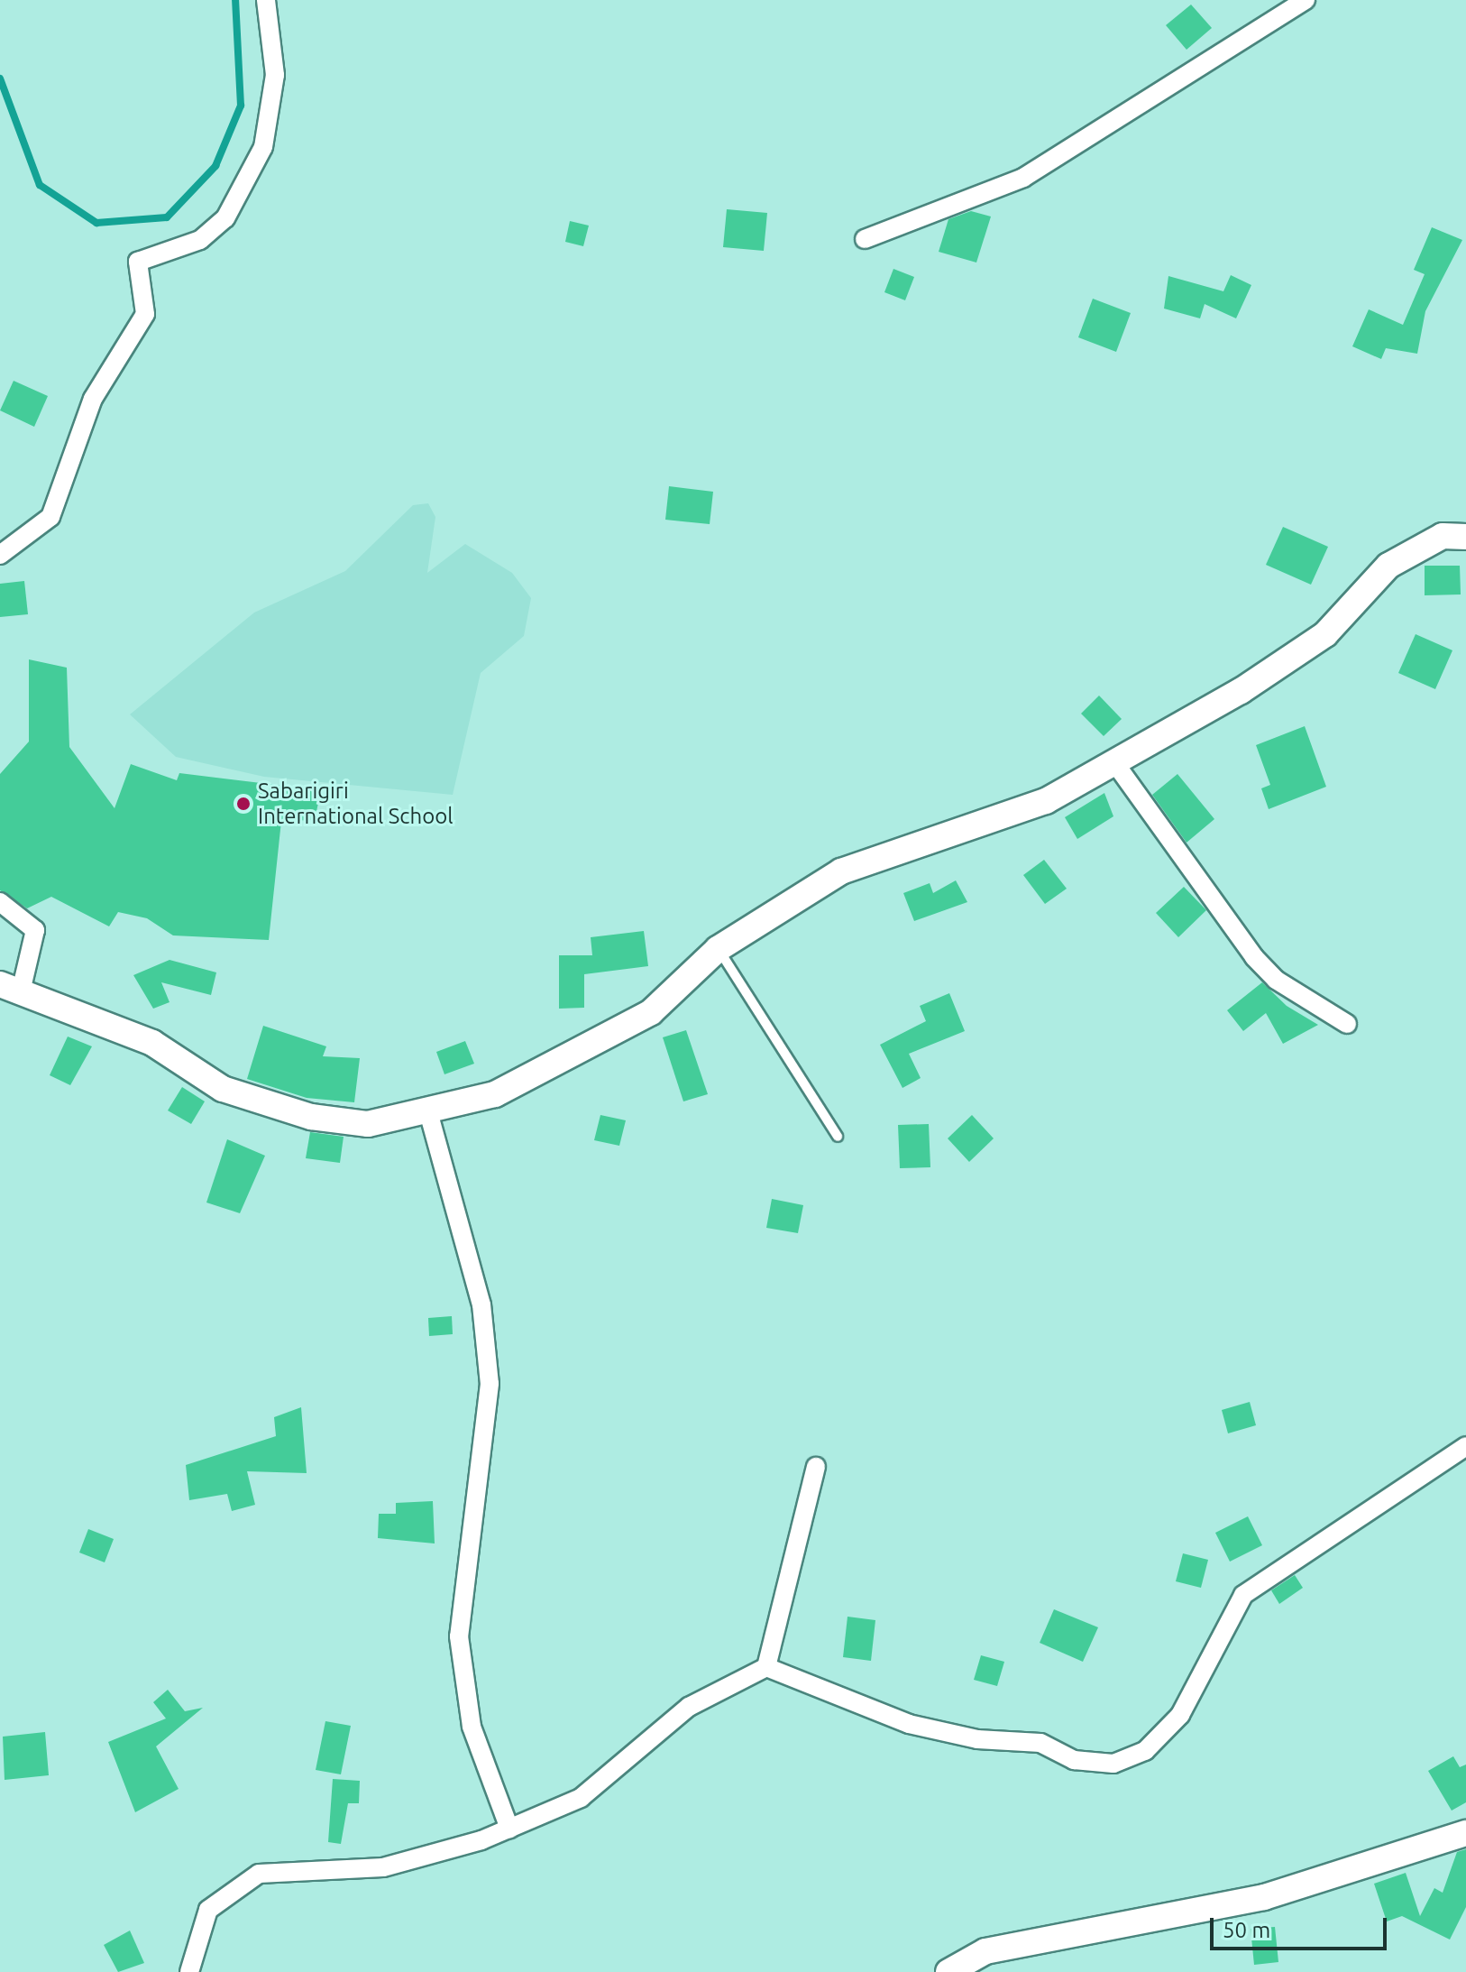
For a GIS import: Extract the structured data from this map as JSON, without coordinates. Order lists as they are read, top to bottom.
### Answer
{
  "places": ["Sabarigiri International School"],
  "scale_bar": "50 m"
}
